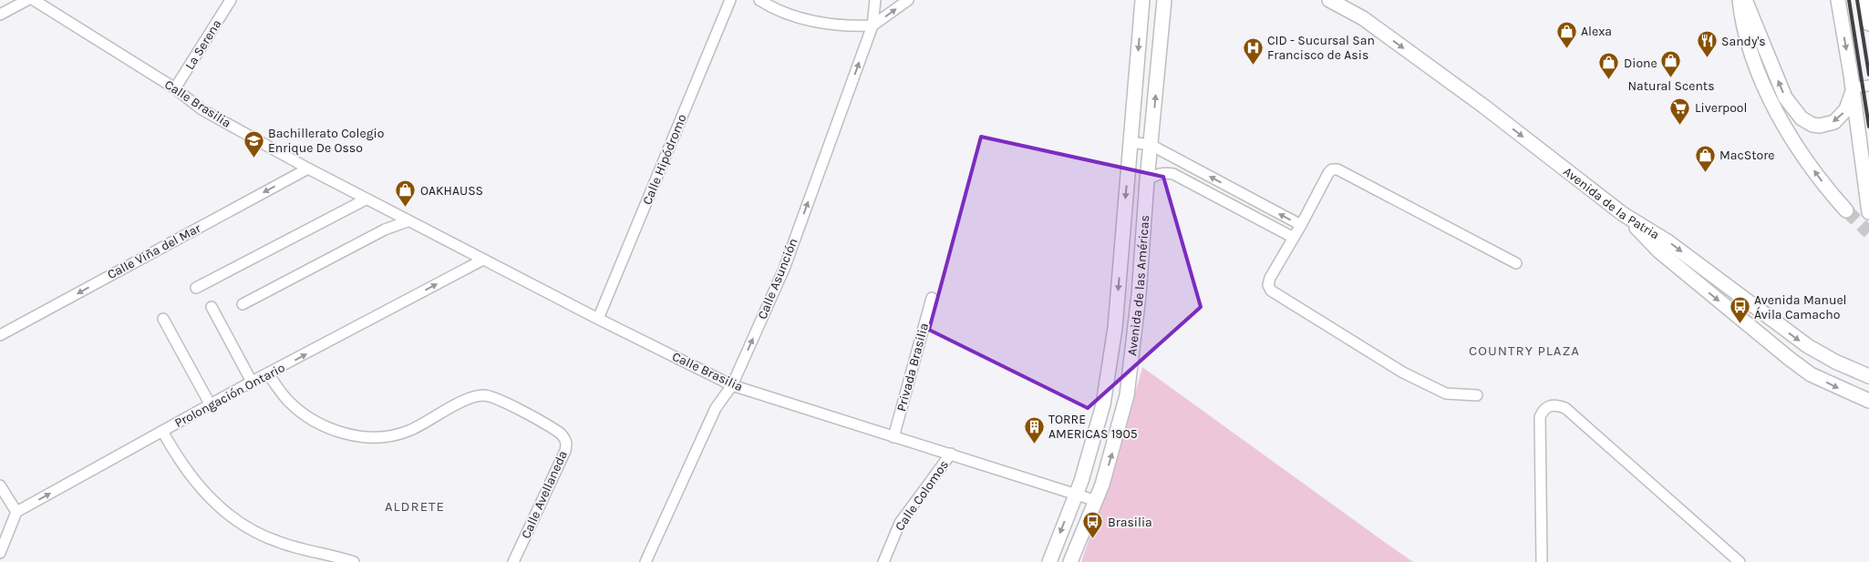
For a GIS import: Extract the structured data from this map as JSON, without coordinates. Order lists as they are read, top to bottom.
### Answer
{
  "streets": {
    "main road": ["Avenida de la Patria", "Avenida de las Américas"],
    "street": [
      "La Serena",
      "Calle Brasilia",
      "Calle Hipódromo",
      "Calle Viña del Mar",
      "Calle Asunción",
      "Privada Brasilia",
      "Prolongación Ontario",
      "Calle Avellaneda",
      "Calle Colomos"
    ]
  },
  "crossings": [
    ["La Serena", "Calle Brasilia"],
    ["Calle Brasilia", "Calle Hipódromo"],
    ["Calle Brasilia", "Calle Viña del Mar"],
    ["Calle Brasilia", "Calle Asunción"],
    ["Calle Brasilia", "Avenida de las Américas"],
    ["Calle Brasilia", "Privada Brasilia"],
    ["Calle Brasilia", "Prolongación Ontario"],
    ["Calle Brasilia", "Calle Colomos"],
    ["Prolongación Ontario", "Calle Avellaneda"]
  ],
  "one_way": ["Calle Asunción"],
  "districts": ["COUNTRY PLAZA", "ALDRETE"],
  "places": {
    "shop": [
      "Alexa",
      "Natural Scents",
      "Dione",
      "MacStore",
      "OAKHAUSS"
    ],
    "restaurant": ["Sandy's"],
    "hospital": ["CID - Sucursal San Francisco de Asis"],
    "supermarket": ["Liverpool"],
    "school or university": ["Bachillerato Colegio Enrique De Osso"],
    "bus stop": ["Avenida Manuel Ávila Camacho", "Brasilia"],
    "building": ["TORRE AMERICAS 1905"]
  }
}
